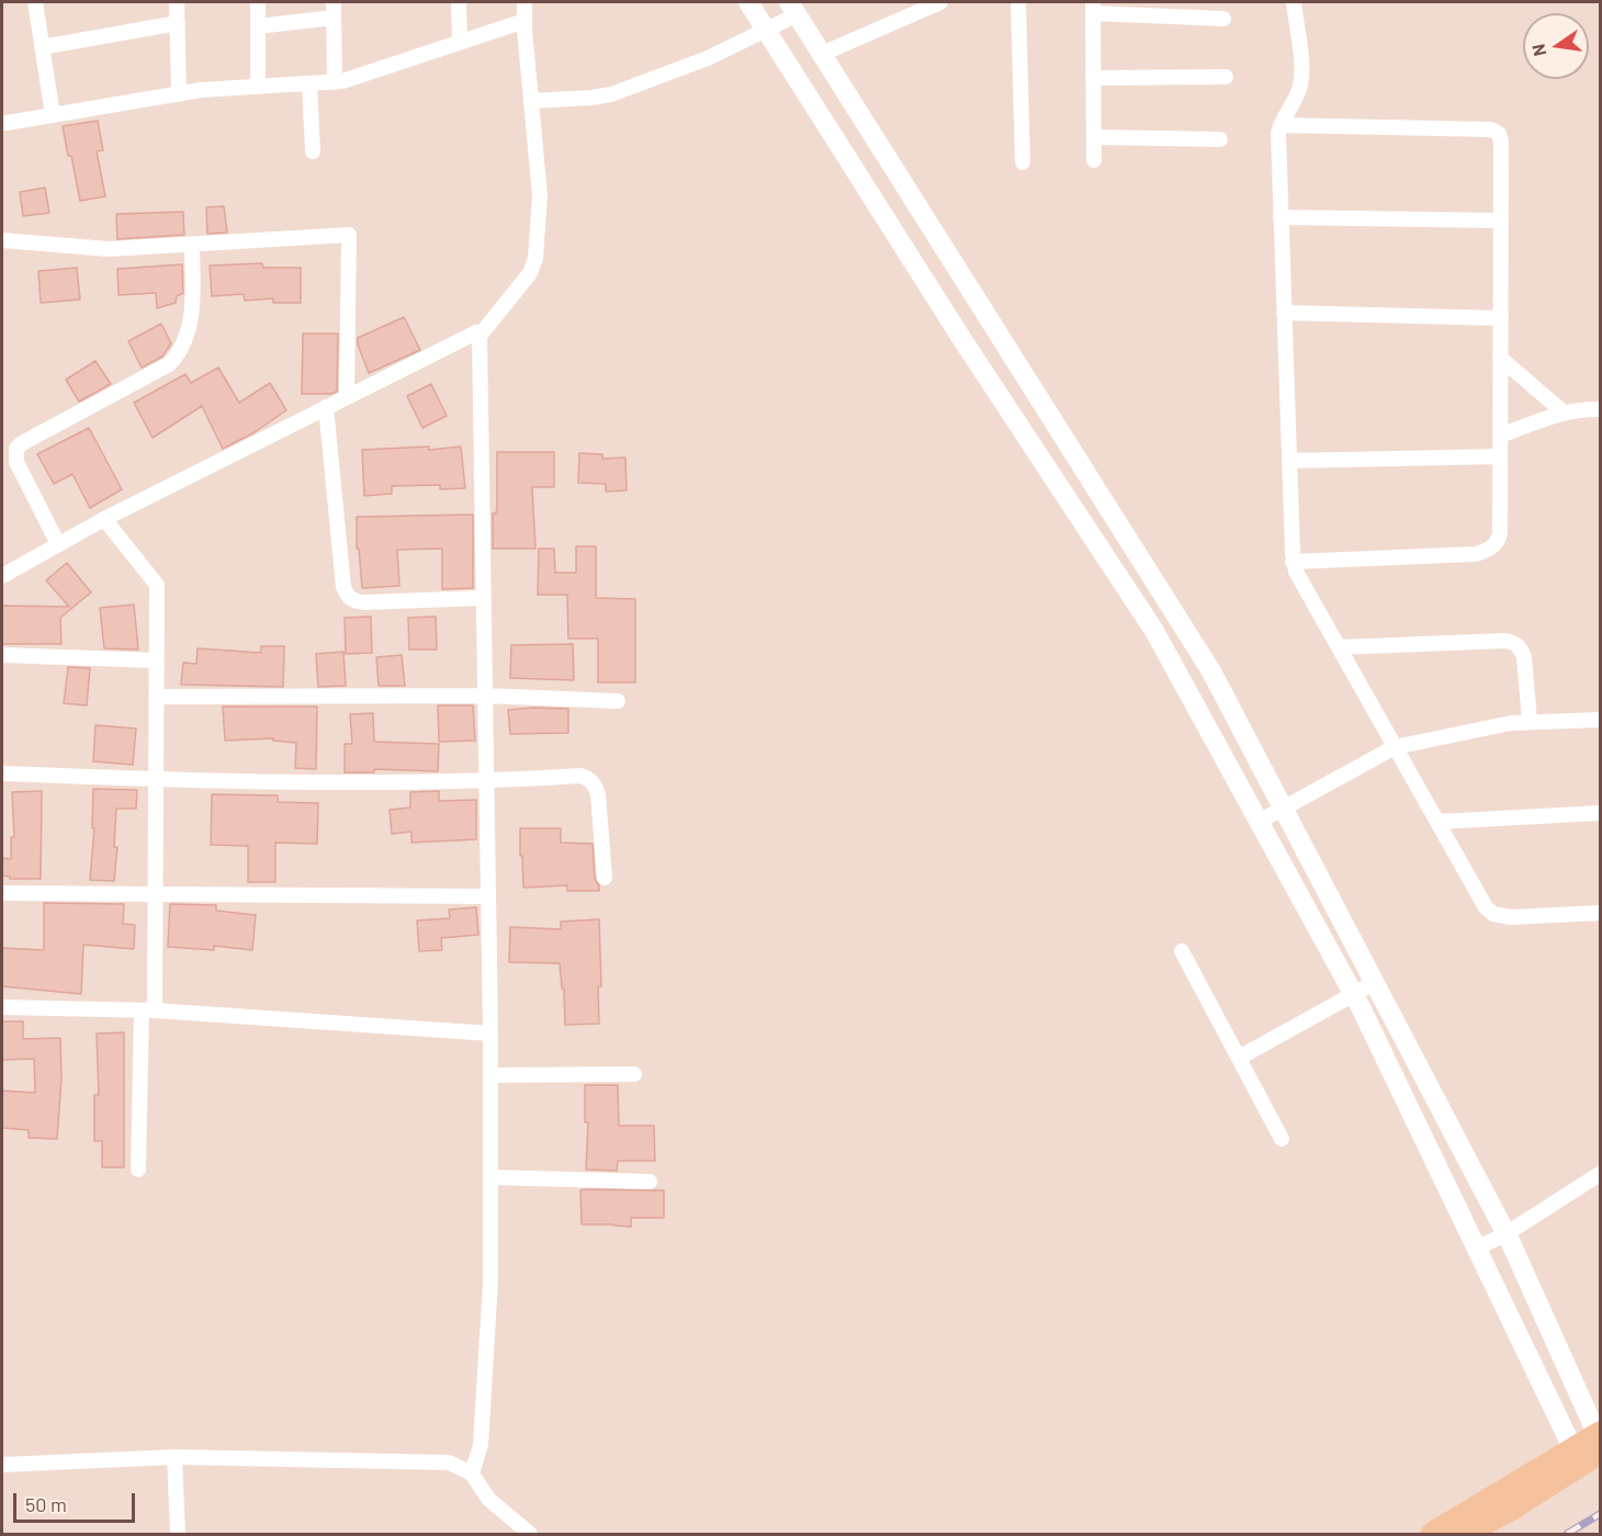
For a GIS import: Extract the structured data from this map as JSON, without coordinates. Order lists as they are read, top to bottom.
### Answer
{
  "scale_bar": "50 m",
  "north": "left"
}
